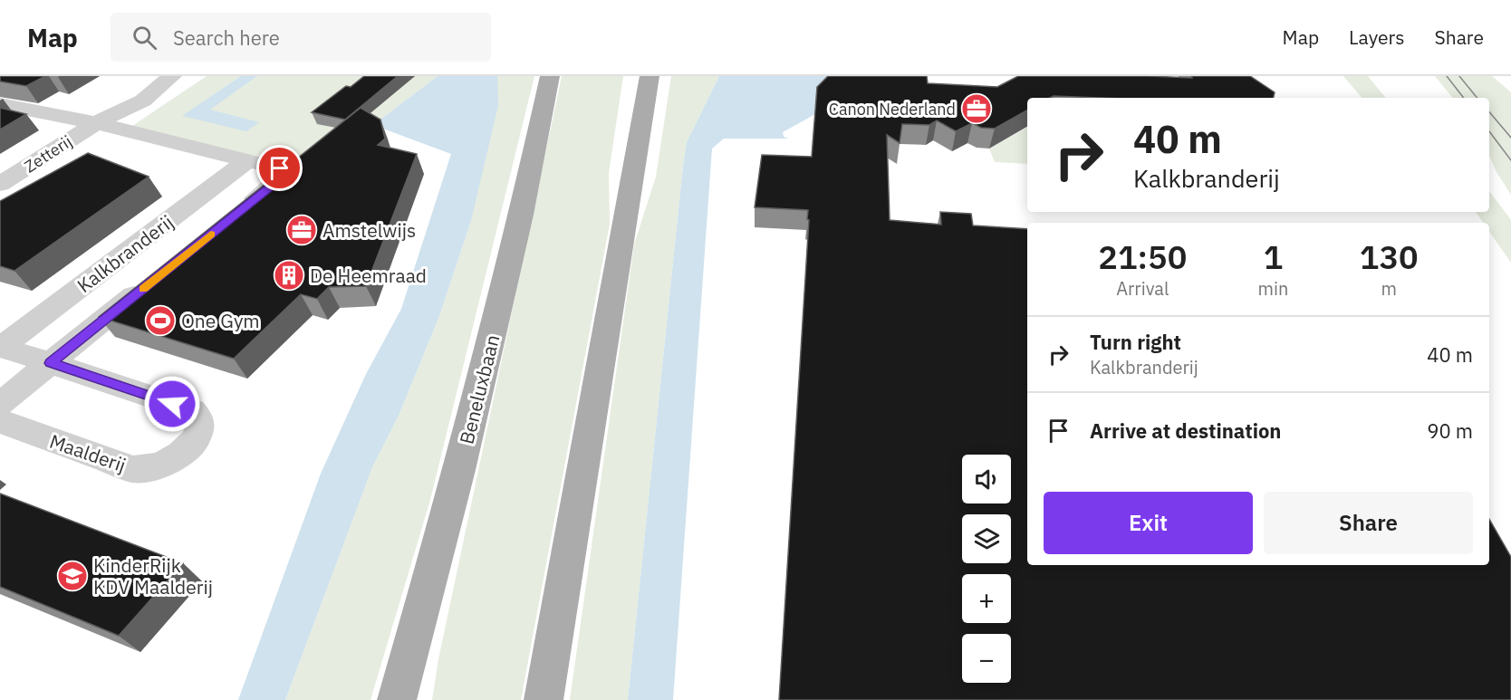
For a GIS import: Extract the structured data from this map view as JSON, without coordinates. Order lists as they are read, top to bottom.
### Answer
{
  "streets": {
    "main road": ["Beneluxbaan"],
    "street": ["Zetterij", "Kalkbranderij", "Maalderij"]
  },
  "crossings": [
    ["Kalkbranderij", "Maalderij"]
  ],
  "places": {
    "office": ["Canon Nederland", "Amstelwijs"],
    "building": ["De Heemraad"],
    "sports": ["One Gym"],
    "school or university": ["KinderRijk KDV Maalderij"]
  },
  "page": {
    "header": "Map",
    "search": "Search here",
    "nav": ["Map", "Layers", "Share"],
    "turn": ["40 m", "Kalkbranderij"],
    "eta": [
      "21:50",
      "Arrival",
      "1",
      "min",
      "130",
      "m"
    ],
    "list": [
      {
        "name": "Turn right",
        "note": "Kalkbranderij",
        "value": "40 m"
      },
      {
        "name": "Arrive at destination",
        "value": "90 m"
      }
    ],
    "map_buttons": ["+", "−"],
    "buttons": ["Exit", "Share"]
  }
}
